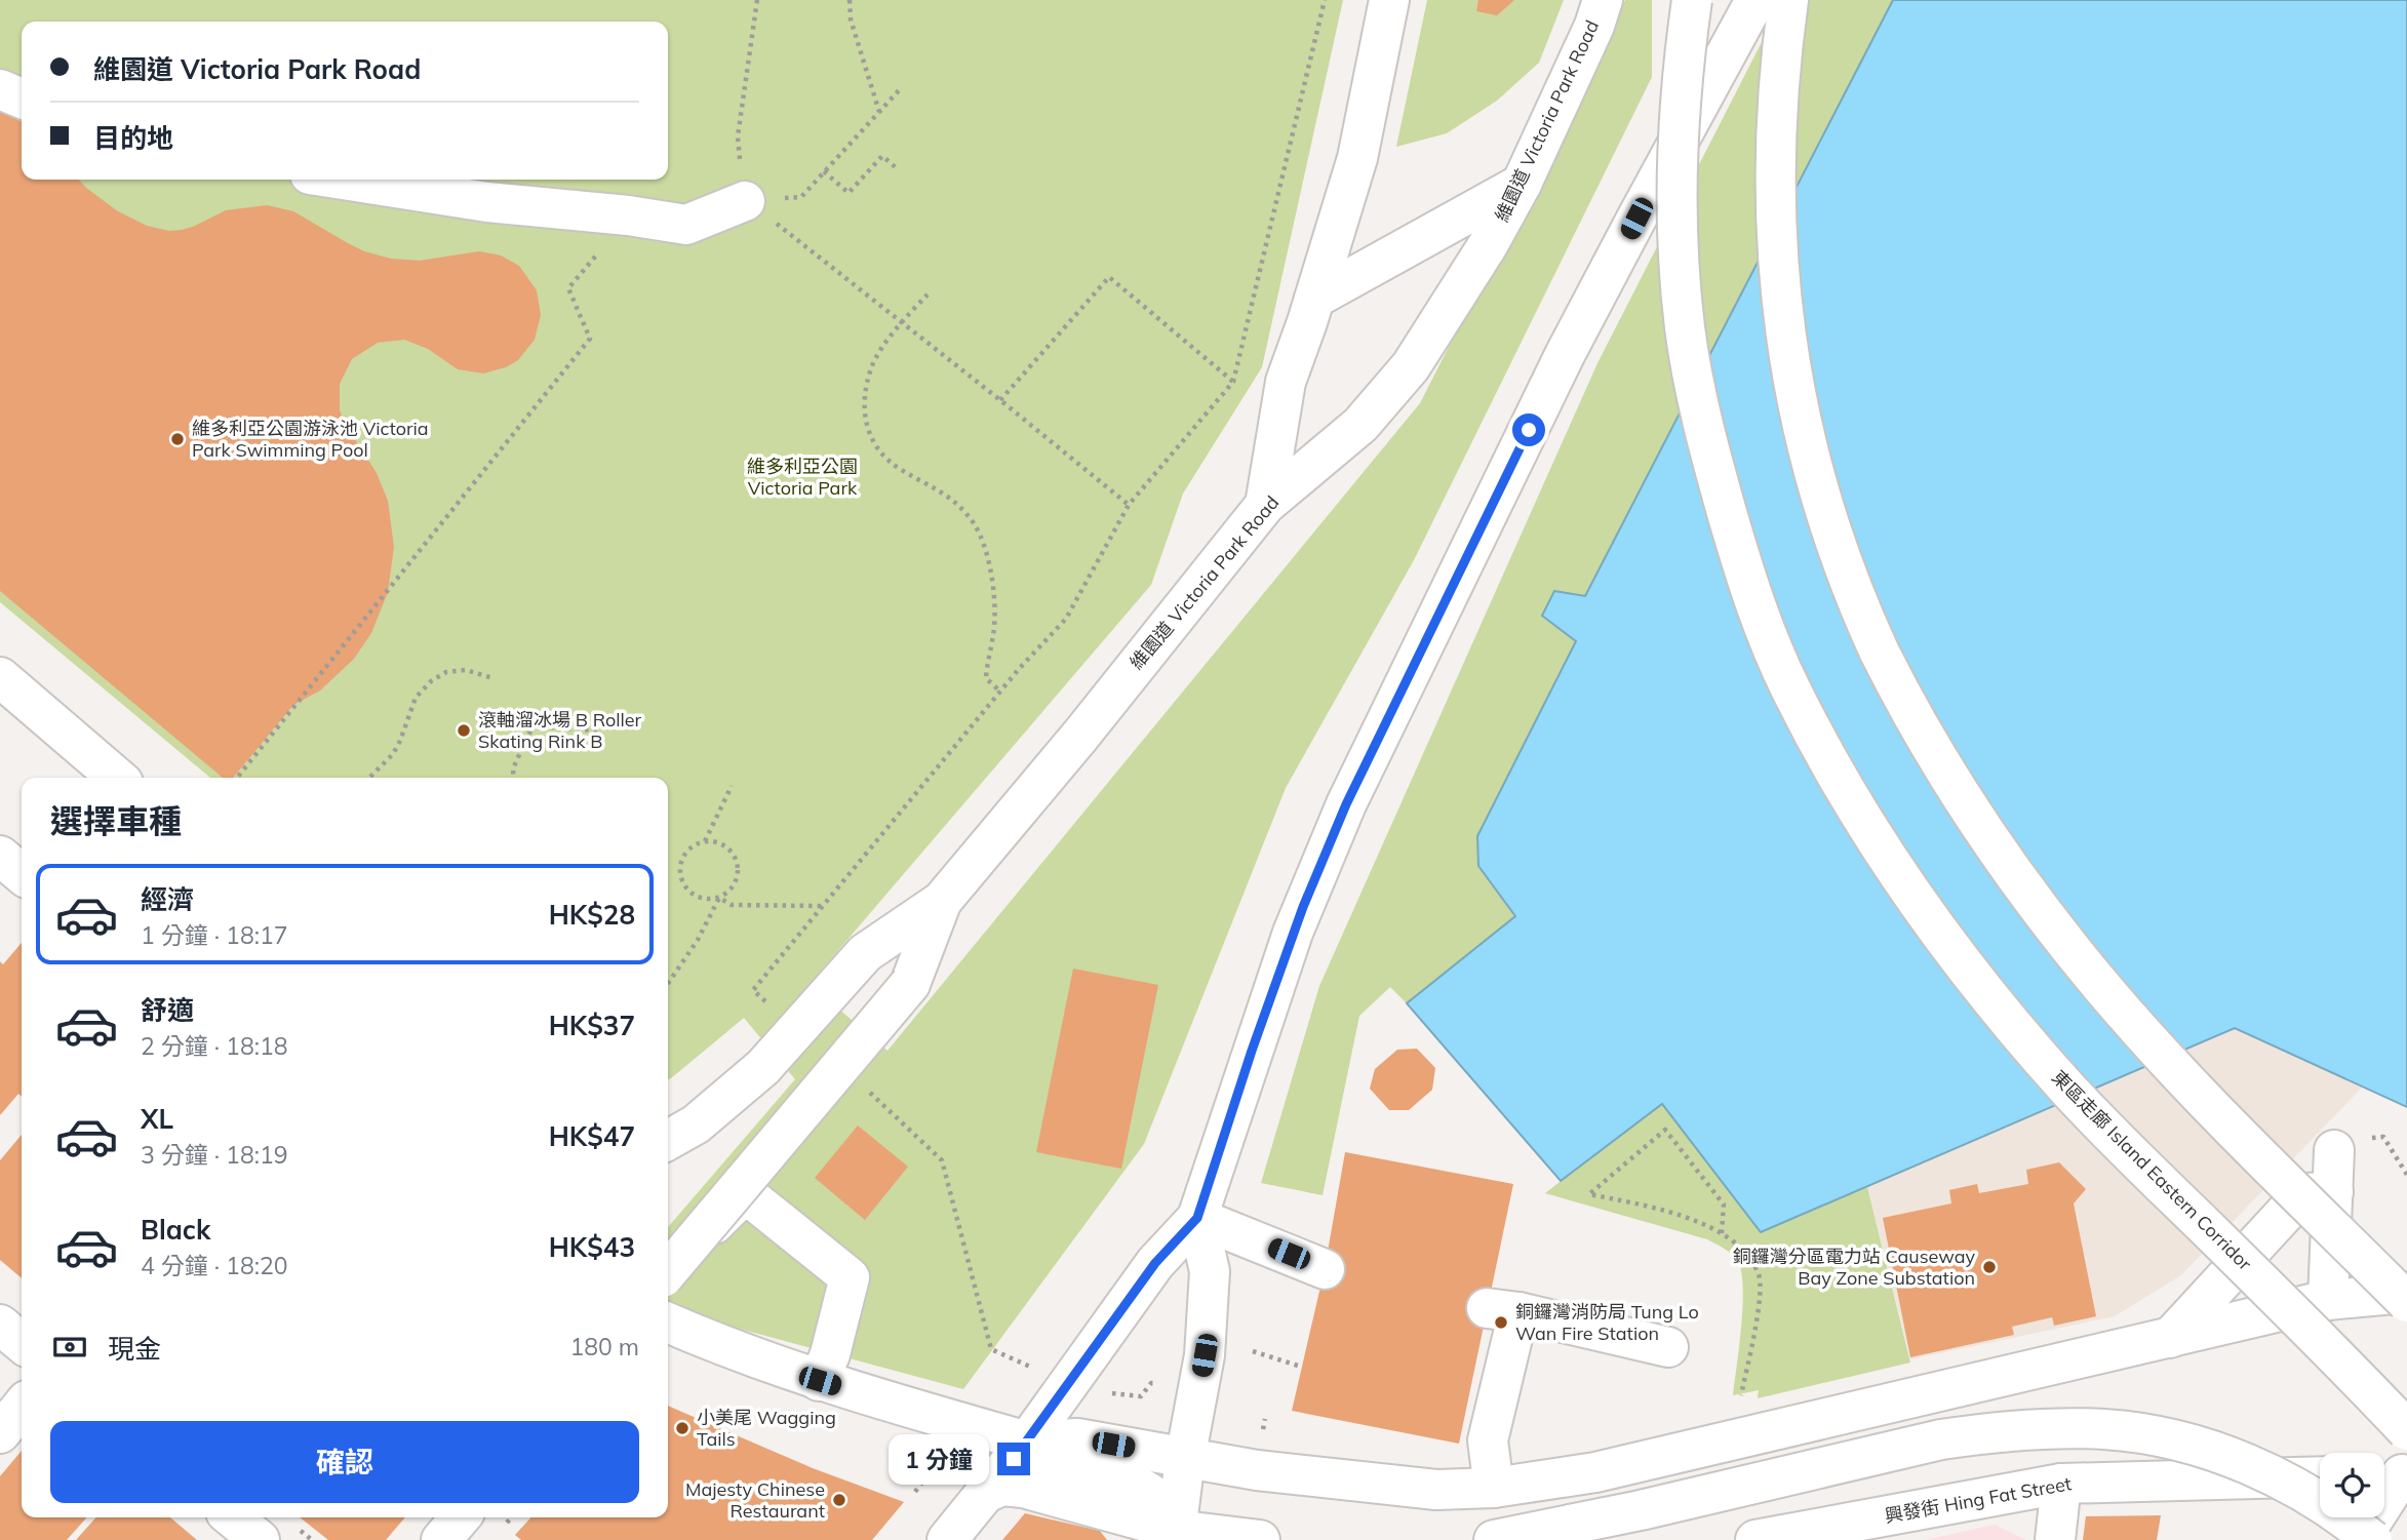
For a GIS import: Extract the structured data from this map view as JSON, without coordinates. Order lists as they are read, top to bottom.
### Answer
{
  "streets": {
    "main road": ["維園道 Victoria Park Road", "東區走廊 Island Eastern Corridor", "興發街 Hing Fat Street"]
  },
  "parks": ["維多利亞公園 Victoria Park"],
  "places": [
    "維多利亞公園游泳池 Victoria Park Swimming Pool",
    "滾軸溜冰場 B Roller Skating Rink B",
    "銅鑼灣分區電力站 Causeway Bay Zone Substation",
    "銅鑼灣消防局 Tung Lo Wan Fire Station",
    "小美尾 Wagging Tails",
    "Majesty Chinese Restaurant"
  ],
  "page": {
    "banner": ["維園道 Victoria Park Road", "目的地"],
    "heading": "選擇車種",
    "list": [
      {
        "name": "經濟",
        "note": "1 分鐘 · 18:17",
        "value": "HK$28"
      },
      {
        "name": "舒適",
        "note": "2 分鐘 · 18:18",
        "value": "HK$37"
      },
      {
        "name": "XL",
        "note": "3 分鐘 · 18:19",
        "value": "HK$47"
      },
      {
        "name": "Black",
        "note": "4 分鐘 · 18:20",
        "value": "HK$43"
      }
    ],
    "pay": ["現金", "180 m"],
    "buttons": "確認",
    "bubble": "1 分鐘"
  }
}
